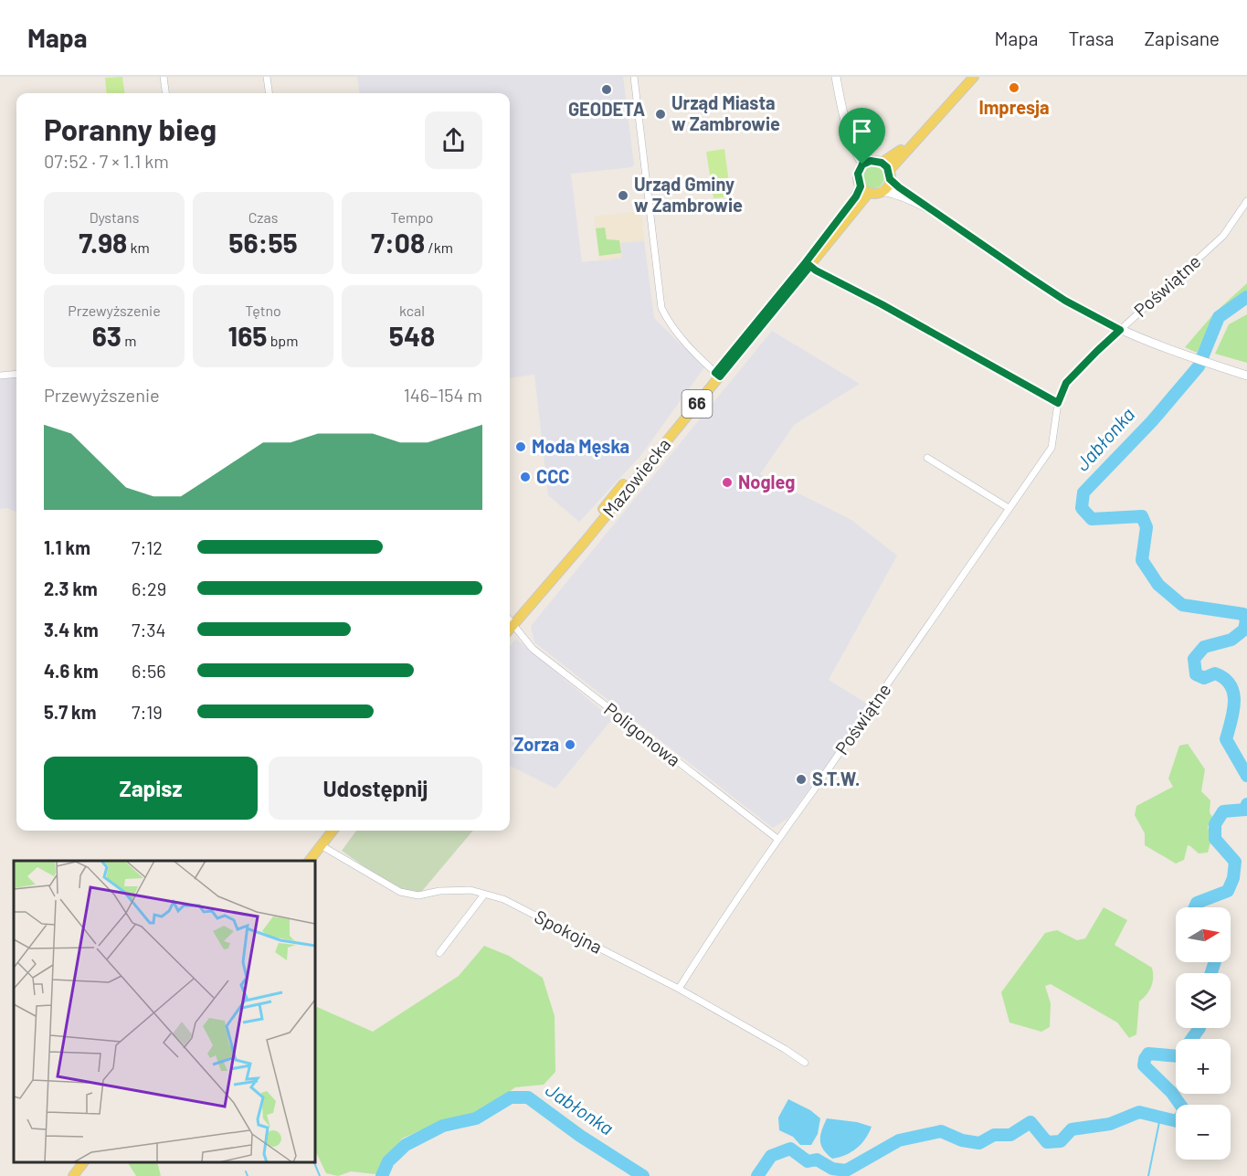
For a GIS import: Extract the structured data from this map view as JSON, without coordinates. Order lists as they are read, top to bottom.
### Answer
{
  "streets": {
    "main road": ["66", "Mazowiecka"],
    "street": ["Poświątne", "Poligonowa", "Spokojna"]
  },
  "crossings": [
    ["Poświątne", "Poligonowa"],
    ["Poświątne", "Spokojna"]
  ],
  "water": ["Jabłonka"],
  "places": [
    "Impresja",
    "GEODETA",
    "Urząd Miasta w Zambrowie",
    "Urząd Gminy w Zambrowie",
    "Moda Męska",
    "CCC",
    "Nogleg",
    "Zorza",
    "S.T.W."
  ],
  "north": "right",
  "page": {
    "header": "Mapa",
    "nav": ["Mapa", "Trasa", "Zapisane"],
    "heading": ["Poranny bieg", "07:52 · 7 × 1.1 km"],
    "stats": [
      ["Dystans", "7.98 km"],
      ["Czas", "56:55"],
      ["Tempo", "7:08 /km"],
      ["Przewyższenie", "63 m"],
      ["Tętno", "165 bpm"],
      ["kcal", "548"]
    ],
    "chart": ["Przewyższenie", "146–154 m"],
    "list": [
      {
        "name": "1.1 km",
        "note": "7:12"
      },
      {
        "name": "2.3 km",
        "note": "6:29"
      },
      {
        "name": "3.4 km",
        "note": "7:34"
      },
      {
        "name": "4.6 km",
        "note": "6:56"
      },
      {
        "name": "5.7 km",
        "note": "7:19"
      }
    ],
    "buttons": ["Zapisz", "Udostępnij"],
    "map_buttons": ["+", "−"]
  }
}
